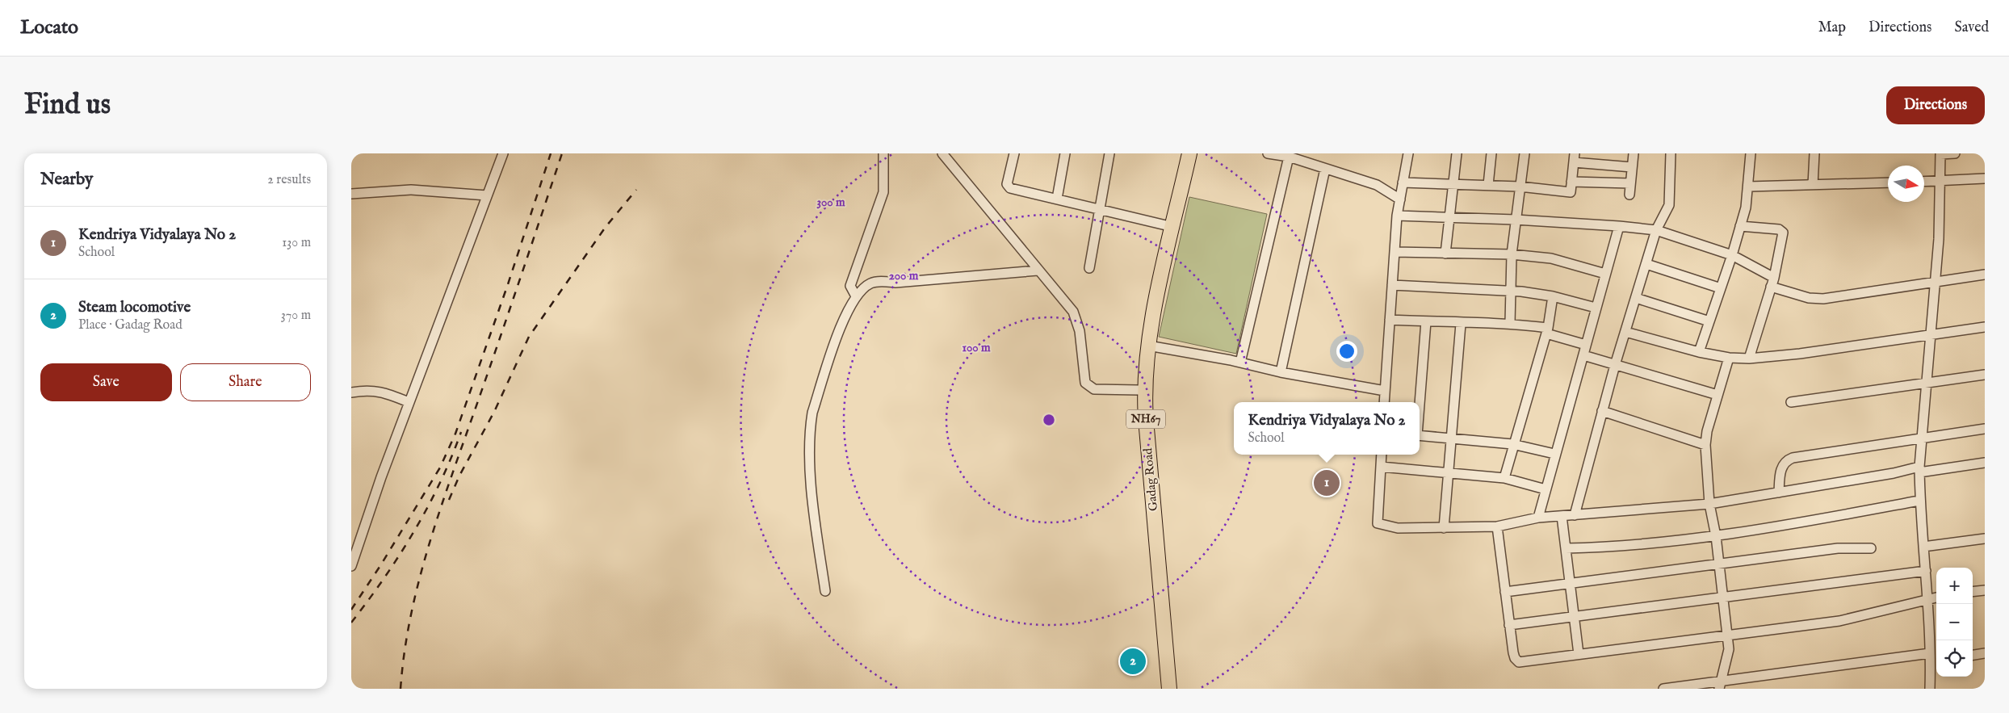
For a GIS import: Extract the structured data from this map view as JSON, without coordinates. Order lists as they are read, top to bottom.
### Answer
{
  "streets": {
    "highway": ["NH67", "Gadag Road"]
  },
  "north": "right",
  "page": {
    "header": "Locato",
    "nav": ["Map", "Directions", "Saved"],
    "buttons": [
      "Directions",
      ["Save", "Share"]
    ],
    "title": "Find us",
    "heading": ["Nearby", "2 results"],
    "list": [
      {
        "mark": "1",
        "name": "Kendriya Vidyalaya No 2",
        "note": "School",
        "value": "130 m"
      },
      {
        "mark": "2",
        "name": "Steam locomotive",
        "note": "Place · Gadag Road",
        "value": "370 m"
      }
    ],
    "popup": ["Kendriya Vidyalaya No 2", "School"],
    "pins": ["1", "2"],
    "map_buttons": ["+", "−"]
  },
  "rings": ["300 m", "200 m", "100 m"]
}
